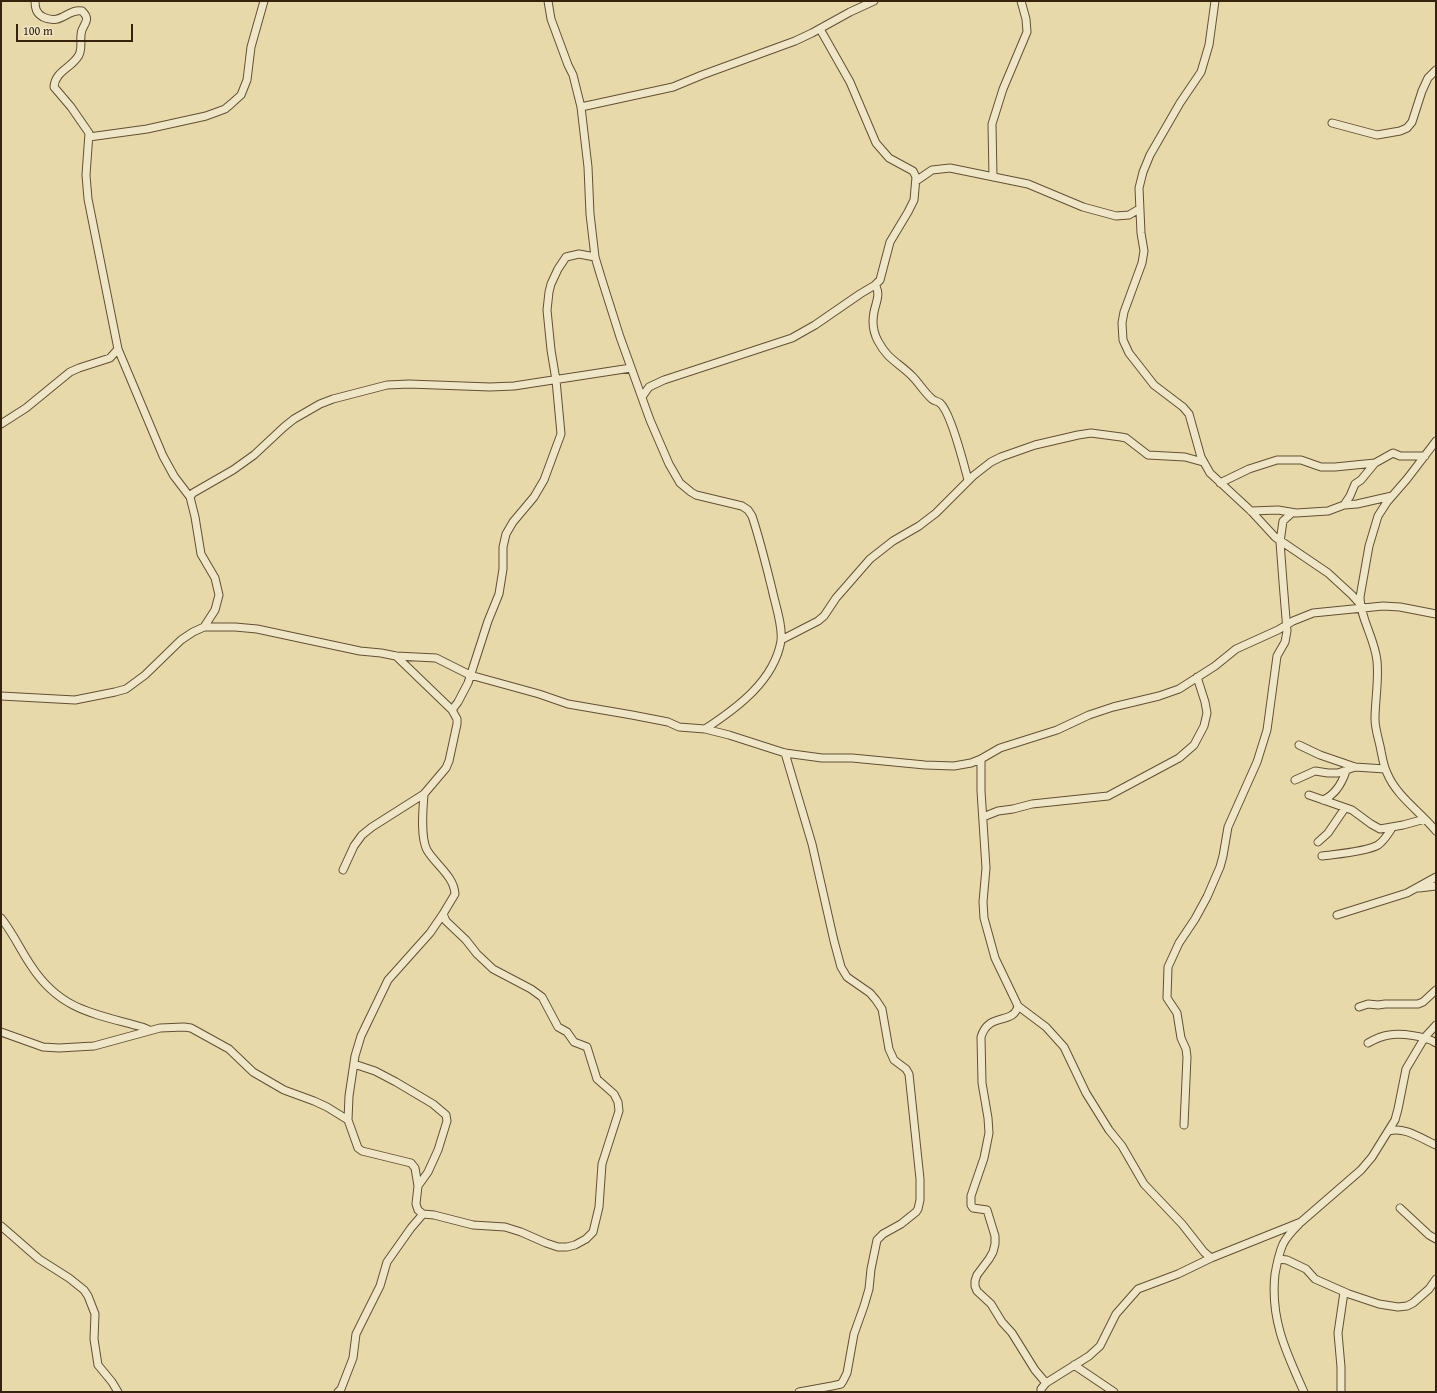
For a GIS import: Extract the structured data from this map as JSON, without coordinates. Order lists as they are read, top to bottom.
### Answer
{
  "scale_bar": "100 m"
}
